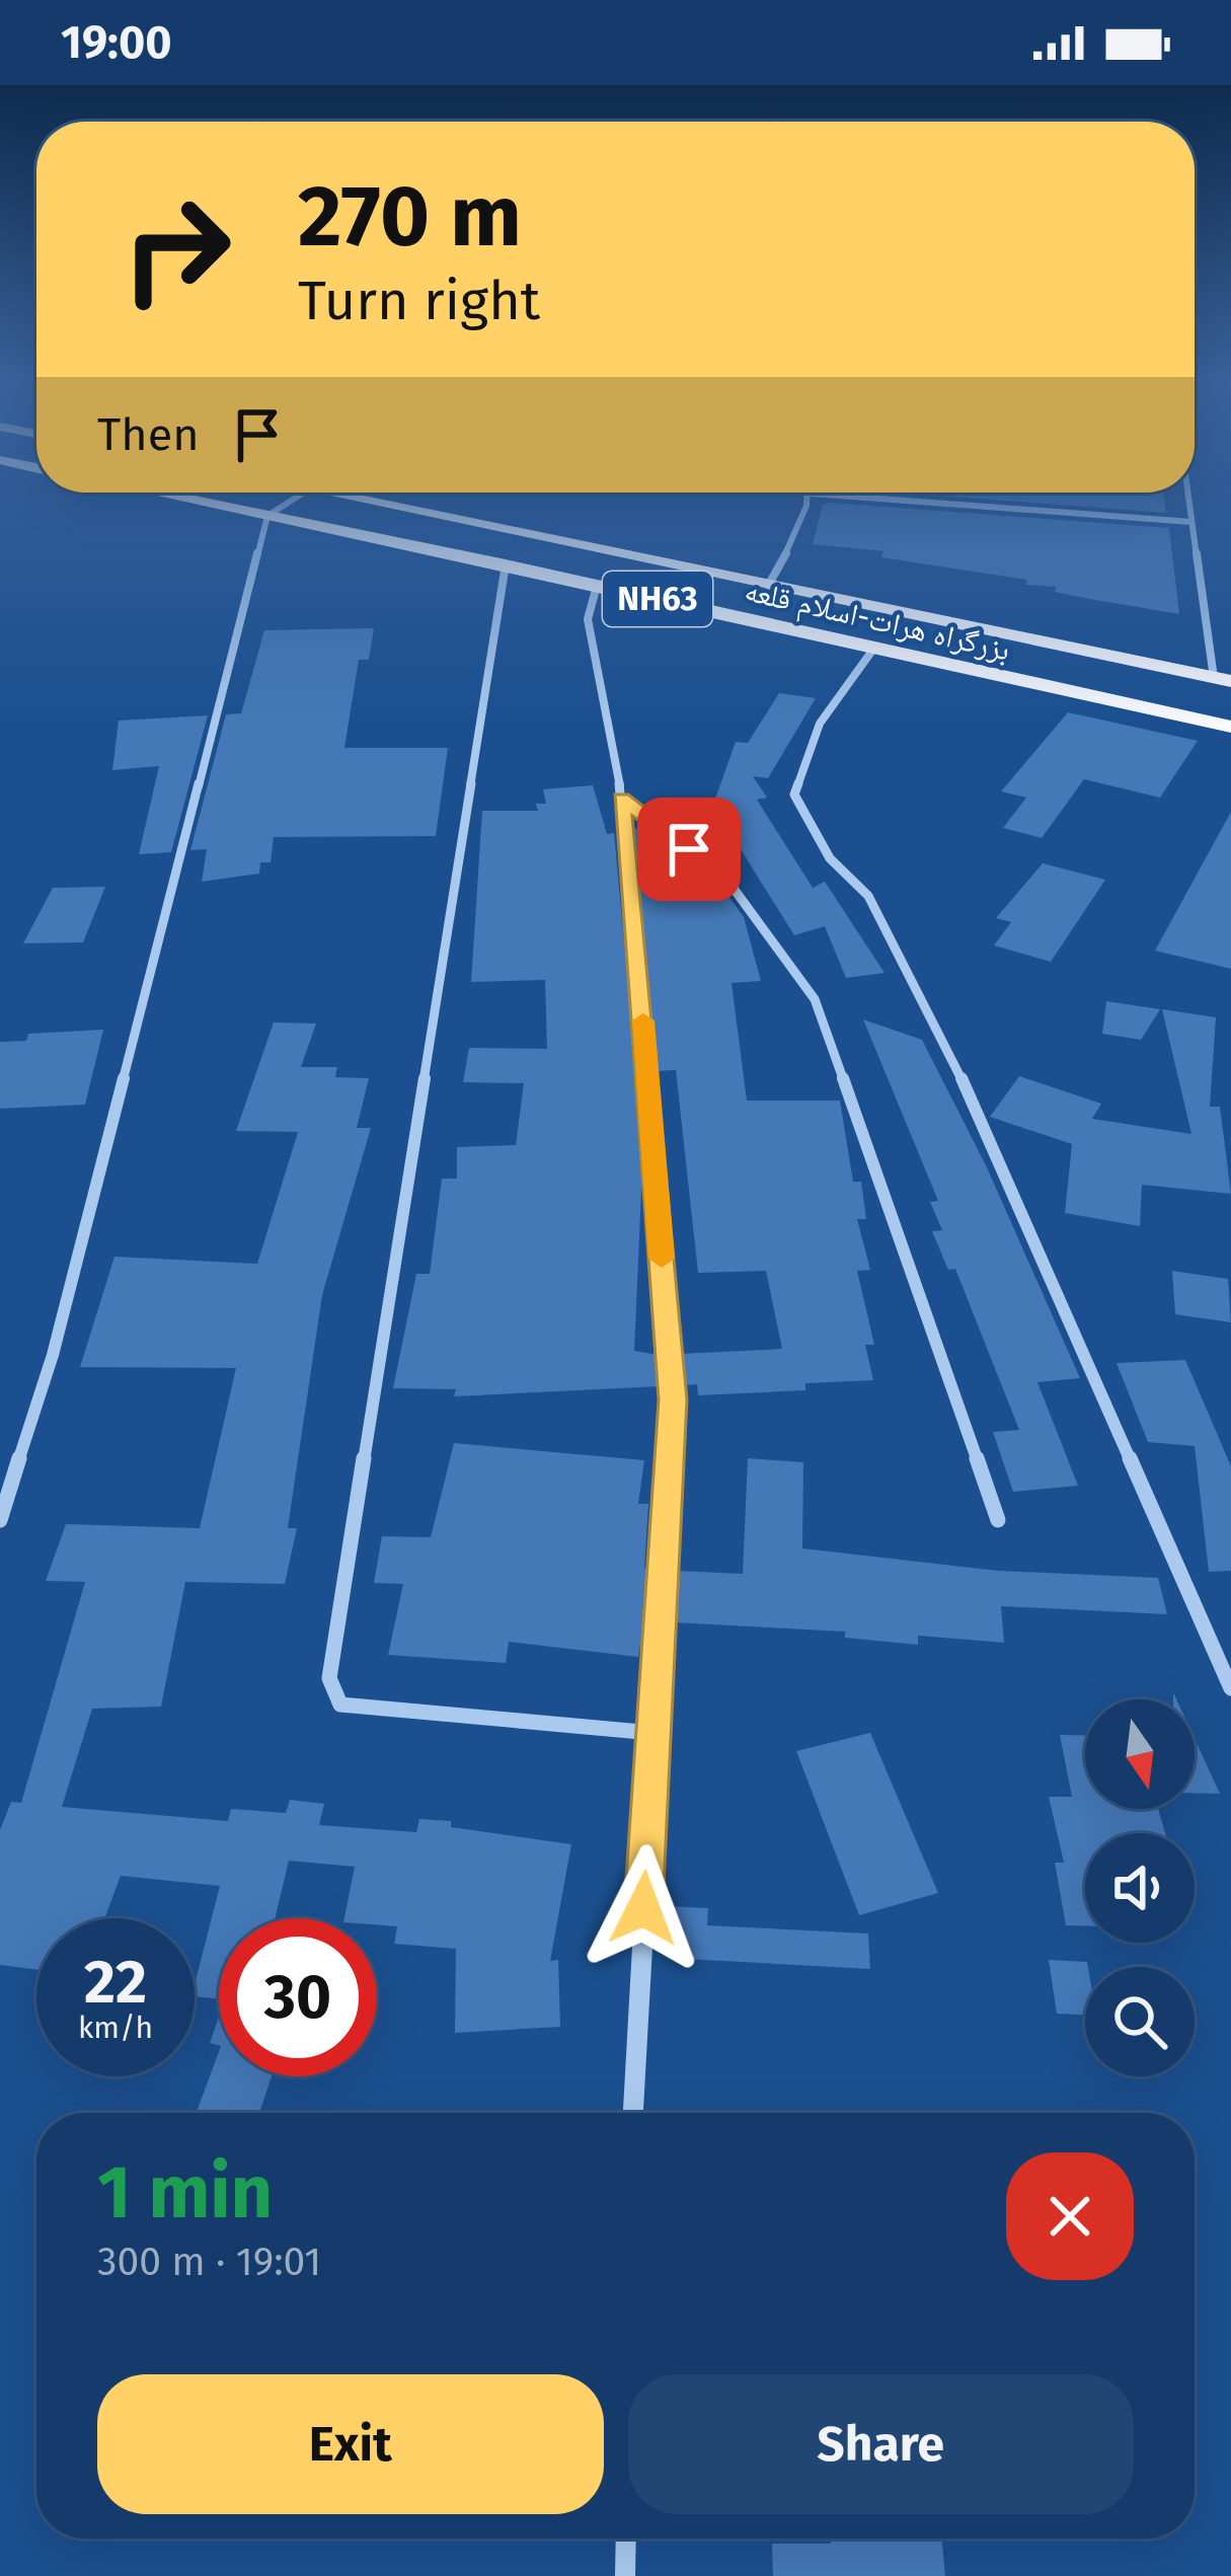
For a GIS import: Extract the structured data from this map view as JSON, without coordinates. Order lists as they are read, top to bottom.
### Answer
{
  "streets": {
    "highway": ["NH63", "بزرگراه هرات-اسلام قلعه"]
  },
  "north": "bottom",
  "page": {
    "status": "19:00",
    "turn": ["270 m", "Turn right"],
    "then": "Then",
    "speed": "22 km/h",
    "limit": "30",
    "heading": ["1 min", "300 m · 19:01"],
    "buttons": ["Exit", "Share"]
  }
}
